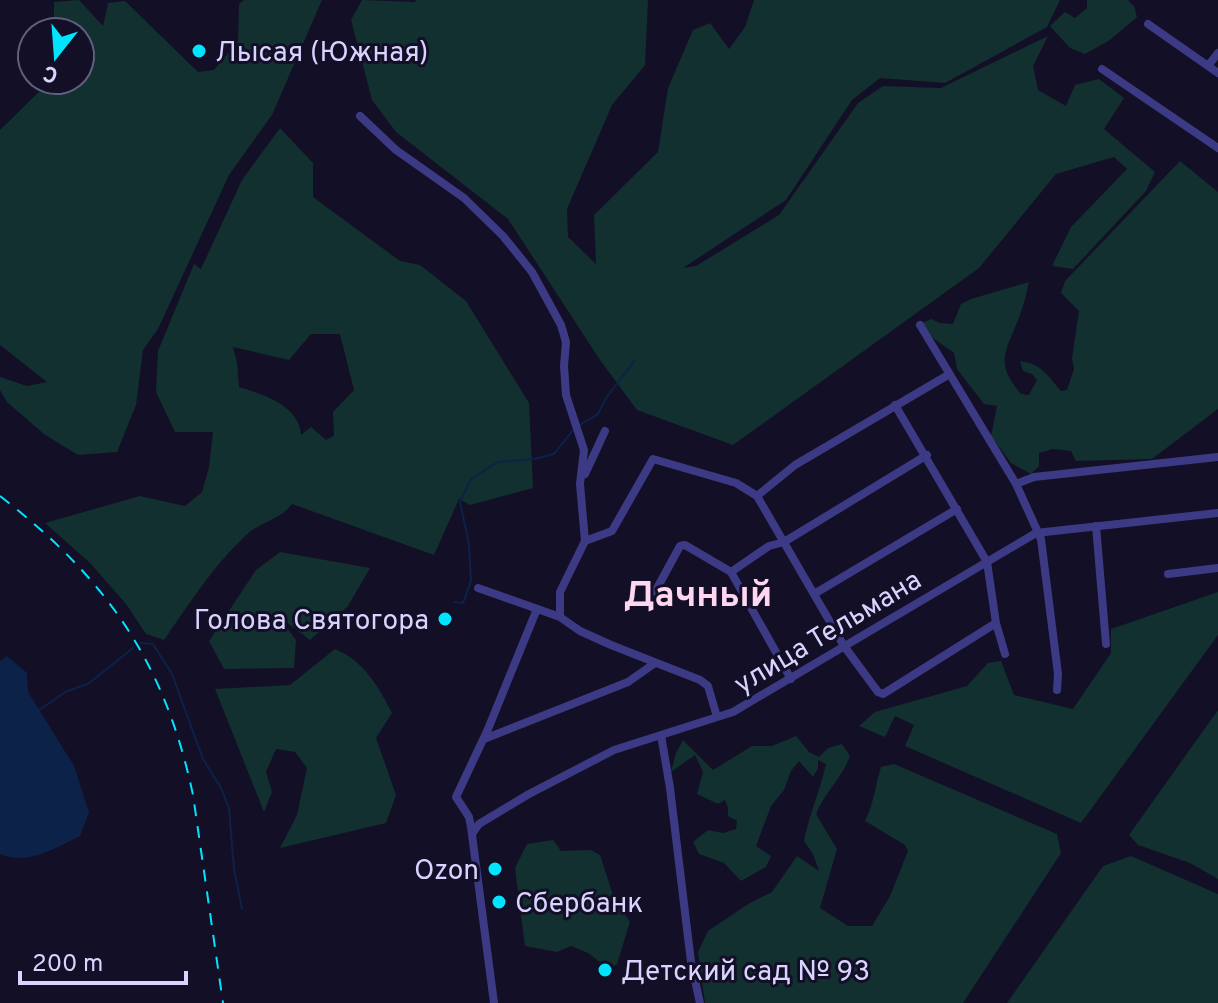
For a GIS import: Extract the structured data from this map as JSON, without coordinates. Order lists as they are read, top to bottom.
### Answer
{
  "streets": {
    "street": ["улица Тельмана"]
  },
  "districts": ["Дачный"],
  "places": [
    "Лысая (Южная)",
    "Голова Святогора",
    "Ozon",
    "Сбербанк",
    "Детский сад № 93"
  ],
  "scale_bar": "200 m",
  "north": "bottom"
}
